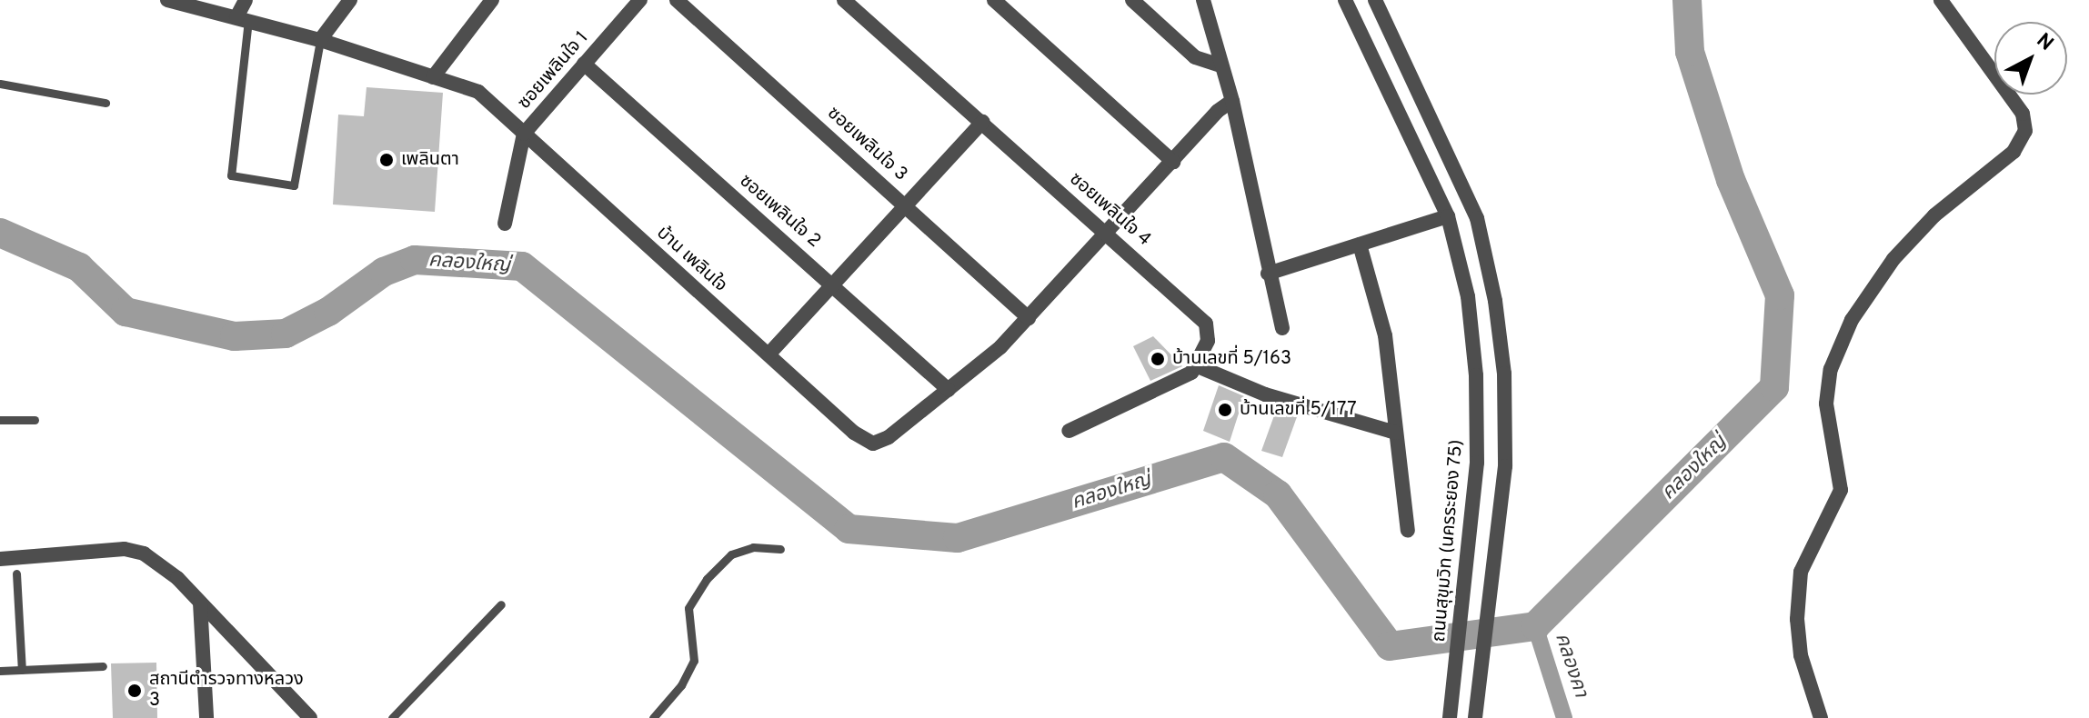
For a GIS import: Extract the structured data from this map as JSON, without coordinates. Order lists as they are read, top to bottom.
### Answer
{
  "streets": {
    "street": [
      "ซอยเพลินใจ 1",
      "ซอยเพลินใจ 3",
      "ซอยเพลินใจ 4",
      "ซอยเพลินใจ 2",
      "บ้าน เพลินใจ",
      "ถนนสุขุมวิท (นครระยอง 75)"
    ]
  },
  "crossings": [
    ["ซอยเพลินใจ 1", "ซอยเพลินใจ 2"],
    ["ซอยเพลินใจ 1", "บ้าน เพลินใจ"],
    ["ซอยเพลินใจ 2", "บ้าน เพลินใจ"]
  ],
  "water": ["คลองใหญ่", "คลองคา"],
  "places": [
    "เพลินตา",
    "บ้านเลขที่ 5/163",
    "บ้านเลขที่ 5/177",
    "สถานีตำรวจทางหลวง 3"
  ],
  "north": "top right"
}
